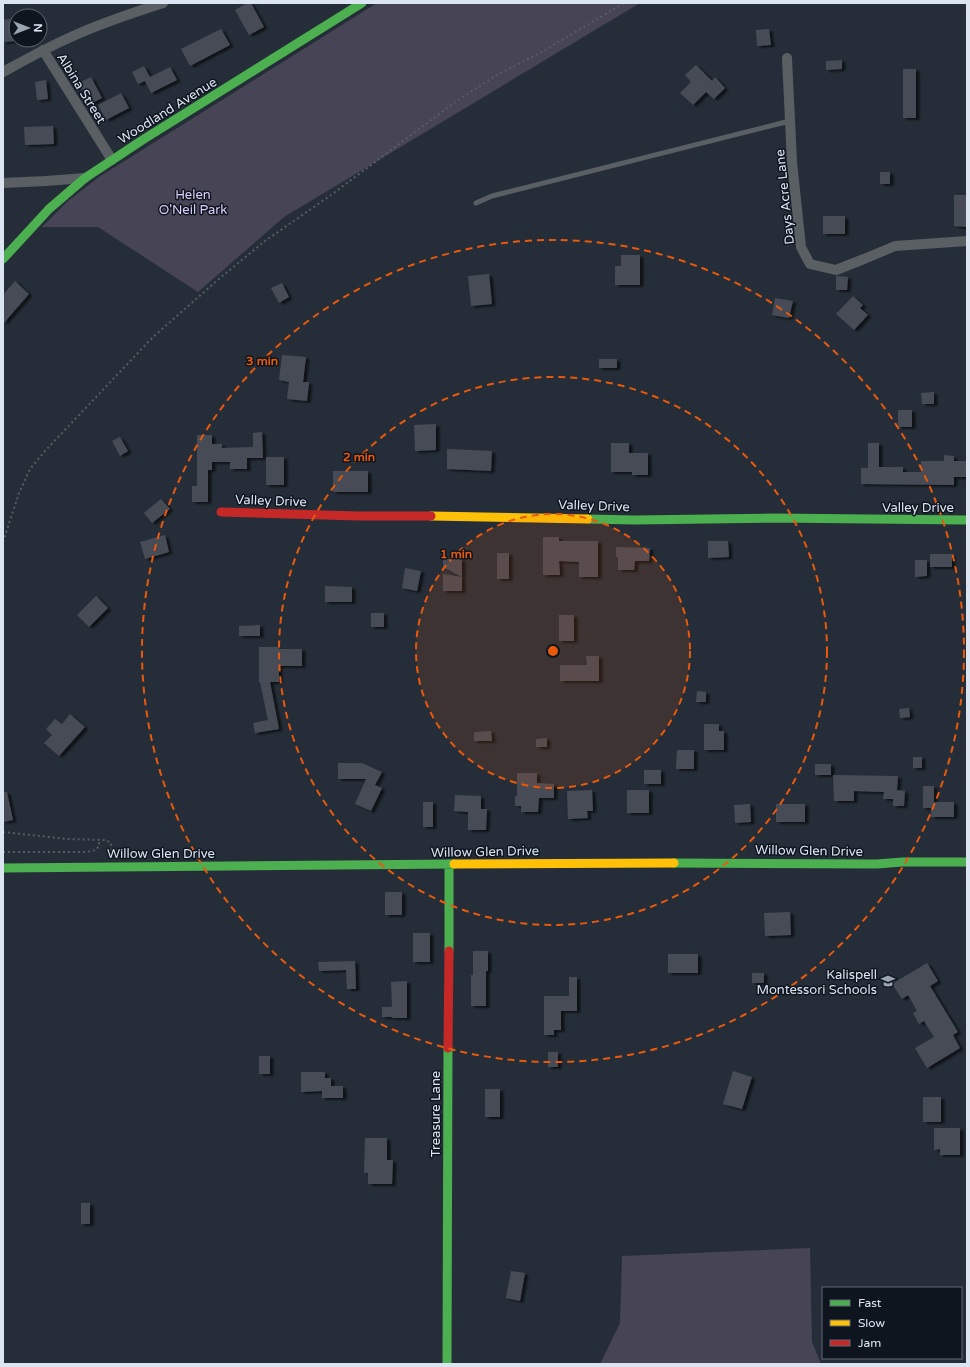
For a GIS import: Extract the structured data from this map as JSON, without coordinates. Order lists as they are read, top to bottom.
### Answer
{
  "streets": {
    "street": [
      "Albina Street",
      "Woodland Avenue",
      "Days Acre Lane",
      "Valley Drive",
      "Willow Glen Drive",
      "Treasure Lane"
    ]
  },
  "crossings": [
    ["Albina Street", "Woodland Avenue"],
    ["Willow Glen Drive", "Treasure Lane"]
  ],
  "parks": ["Helen O'Neil Park"],
  "places": {
    "school or university": ["Kalispell Montessori Schools"]
  },
  "legend": ["Fast", "Slow", "Jam"],
  "north": "right",
  "rings": ["3 min", "2 min", "1 min"]
}
